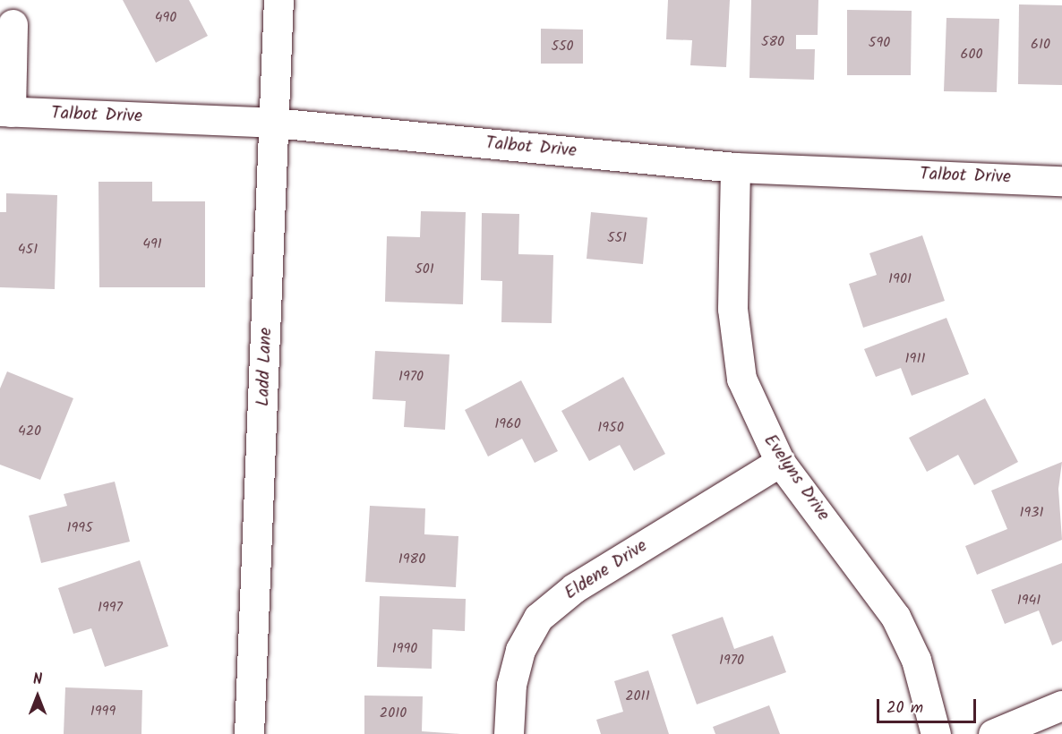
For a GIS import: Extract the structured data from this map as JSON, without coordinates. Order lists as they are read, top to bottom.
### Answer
{
  "streets": {
    "street": [
      "Talbot Drive",
      "Ladd Lane",
      "Evelyns Drive",
      "Eldene Drive"
    ]
  },
  "crossings": [
    ["Talbot Drive", "Ladd Lane"],
    ["Talbot Drive", "Evelyns Drive"],
    ["Evelyns Drive", "Eldene Drive"]
  ],
  "house_numbers": [
    "490",
    "580",
    "590",
    "610",
    "550",
    "600",
    "551",
    "491",
    "451",
    "501",
    "1901",
    "1911",
    "1970",
    "1960",
    "1950",
    "420",
    "1931",
    "1995",
    "1980",
    "1941",
    "1997",
    "1990",
    "1970",
    "2011",
    "1999",
    "2010"
  ],
  "scale_bar": "20 m",
  "north": "top"
}
